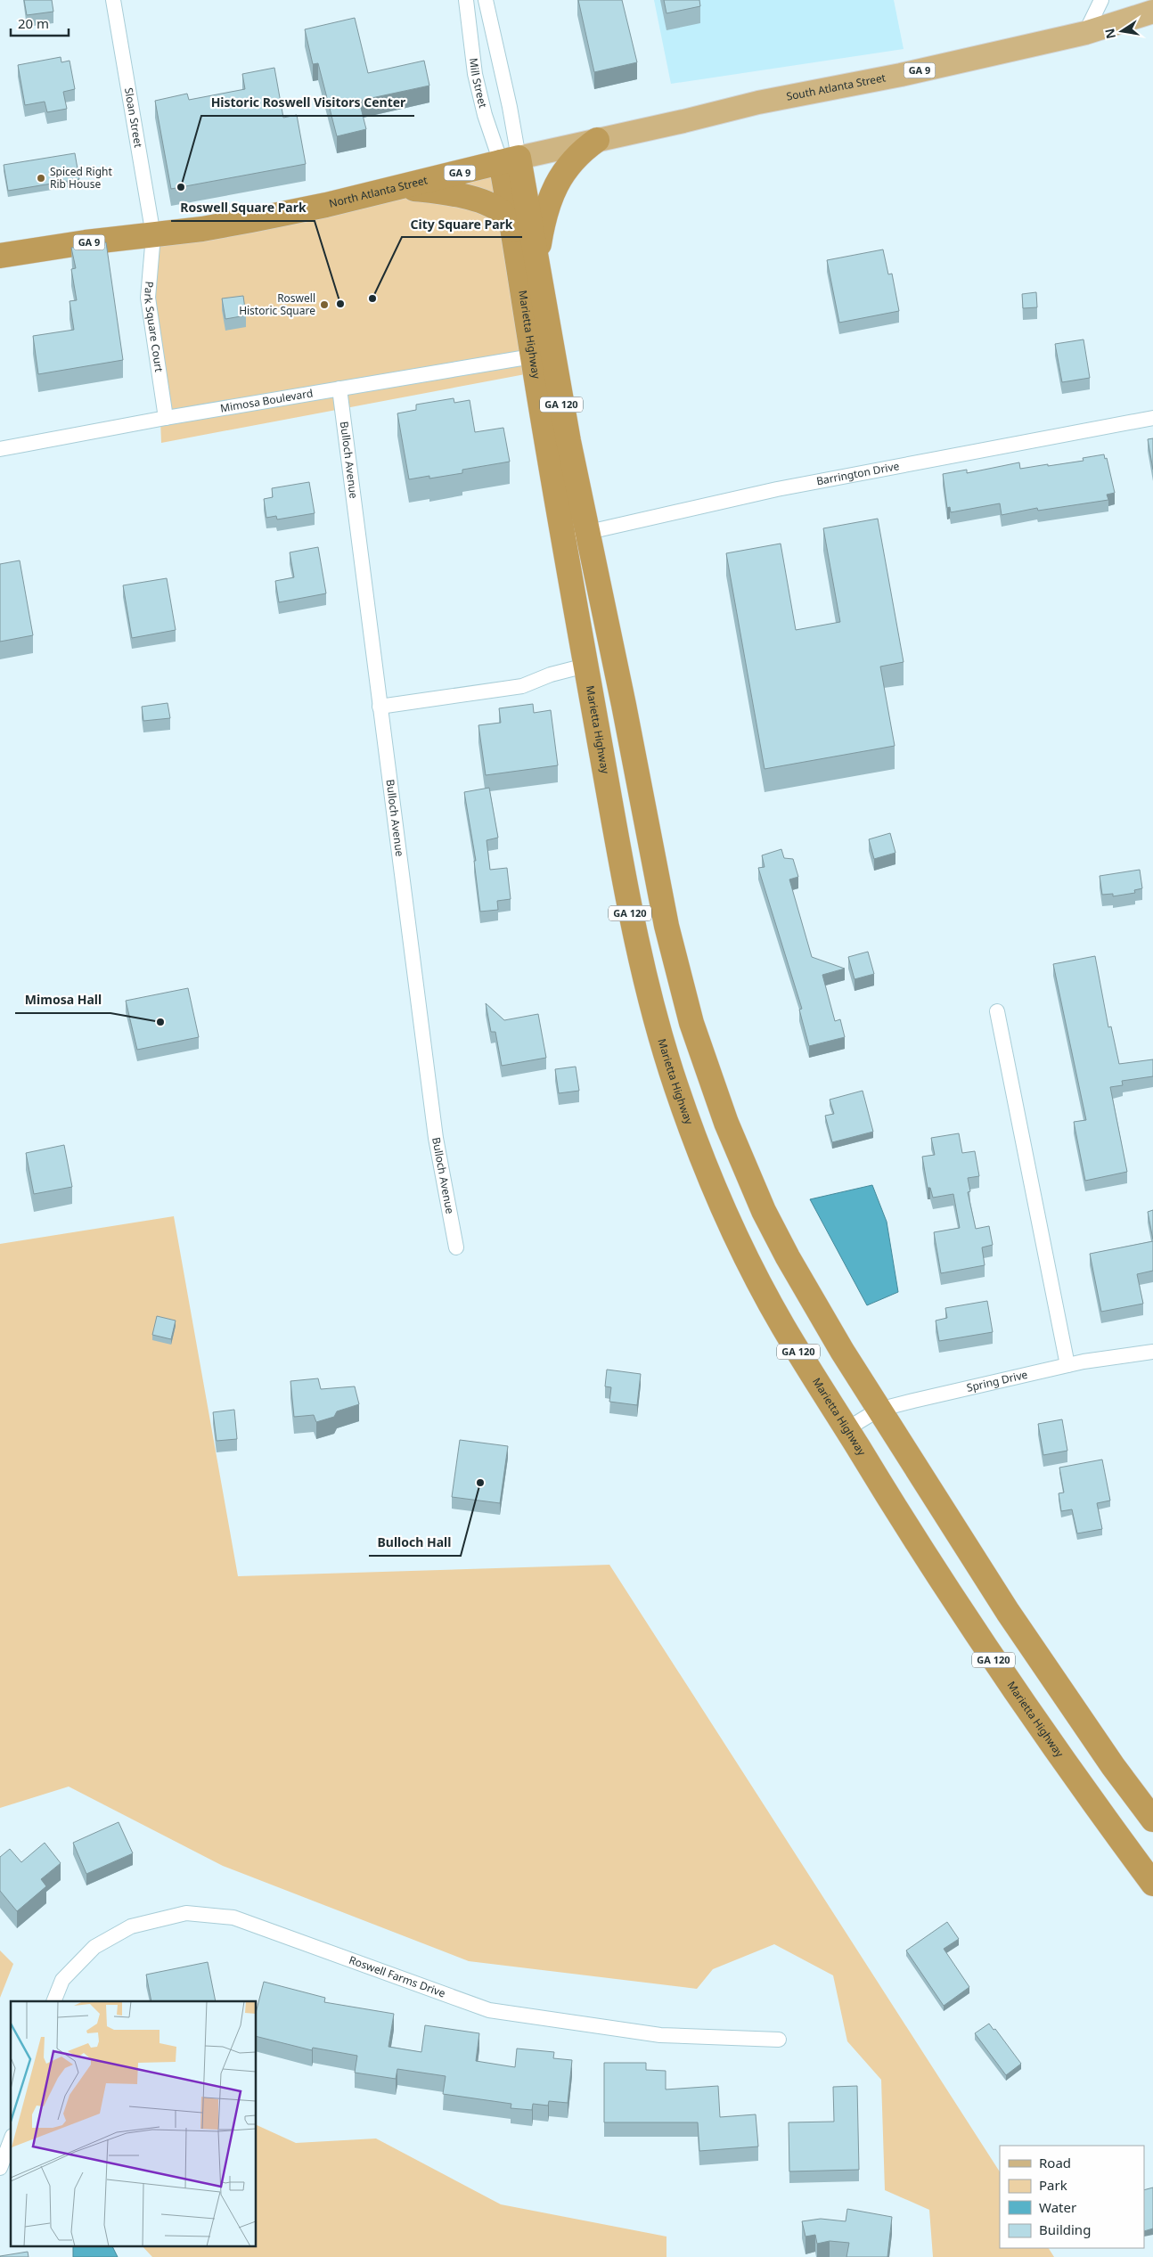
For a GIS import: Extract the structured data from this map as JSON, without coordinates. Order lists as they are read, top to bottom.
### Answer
{
  "streets": {
    "highway": [
      "GA 9",
      "North Atlanta Street",
      "Marietta Highway",
      "GA 120"
    ],
    "main road": ["South Atlanta Street"],
    "street": [
      "Mill Street",
      "Sloan Street",
      "Park Square Court",
      "Mimosa Boulevard",
      "Bulloch Avenue",
      "Barrington Drive",
      "Spring Drive",
      "Roswell Farms Drive"
    ]
  },
  "crossings": [
    ["Mill Street", "South Atlanta Street"],
    ["Mill Street", "North Atlanta Street"],
    ["Mill Street", "Marietta Highway"],
    ["South Atlanta Street", "North Atlanta Street"],
    ["South Atlanta Street", "Marietta Highway"],
    ["Sloan Street", "North Atlanta Street"],
    ["Sloan Street", "Park Square Court"],
    ["North Atlanta Street", "Park Square Court"],
    ["North Atlanta Street", "Marietta Highway"],
    ["Park Square Court", "Mimosa Boulevard"],
    ["Marietta Highway", "Mimosa Boulevard"],
    ["Marietta Highway", "Barrington Drive"],
    ["Marietta Highway", "Spring Drive"],
    ["Mimosa Boulevard", "Bulloch Avenue"]
  ],
  "places": [
    "Spiced Right Rib House",
    "Historic Roswell Visitors Center",
    "City Square Park",
    "Roswell Square Park",
    "Roswell Historic Square",
    "Mimosa Hall",
    "Bulloch Hall"
  ],
  "legend": [
    "Road",
    "Park",
    "Water",
    "Building"
  ],
  "scale_bar": "20 m",
  "north": "left"
}
